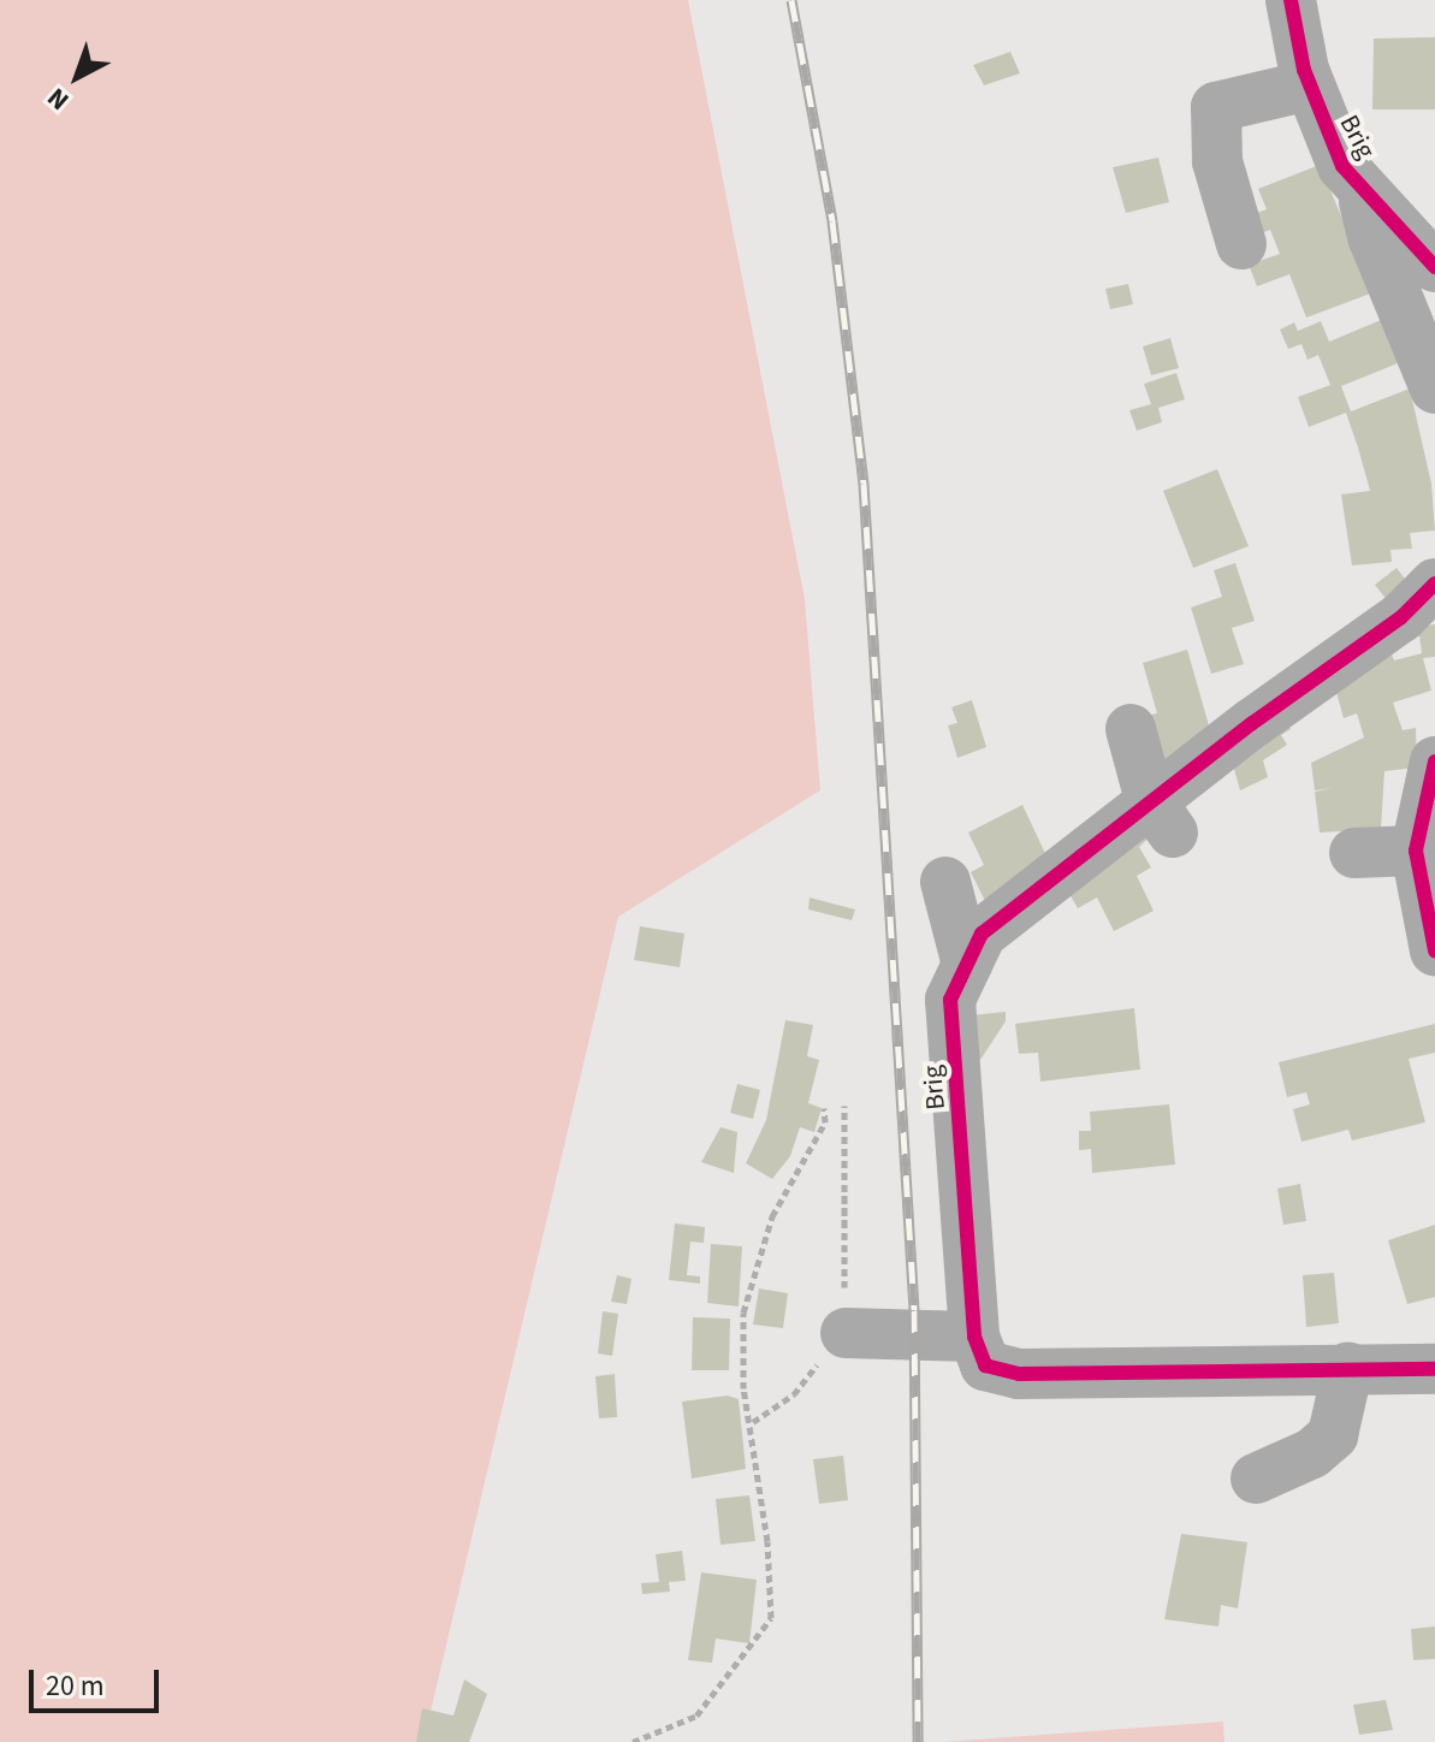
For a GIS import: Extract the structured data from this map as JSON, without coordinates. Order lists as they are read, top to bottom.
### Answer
{
  "streets": {
    "street": ["Brig"]
  },
  "scale_bar": "20 m",
  "north": "bottom left"
}
